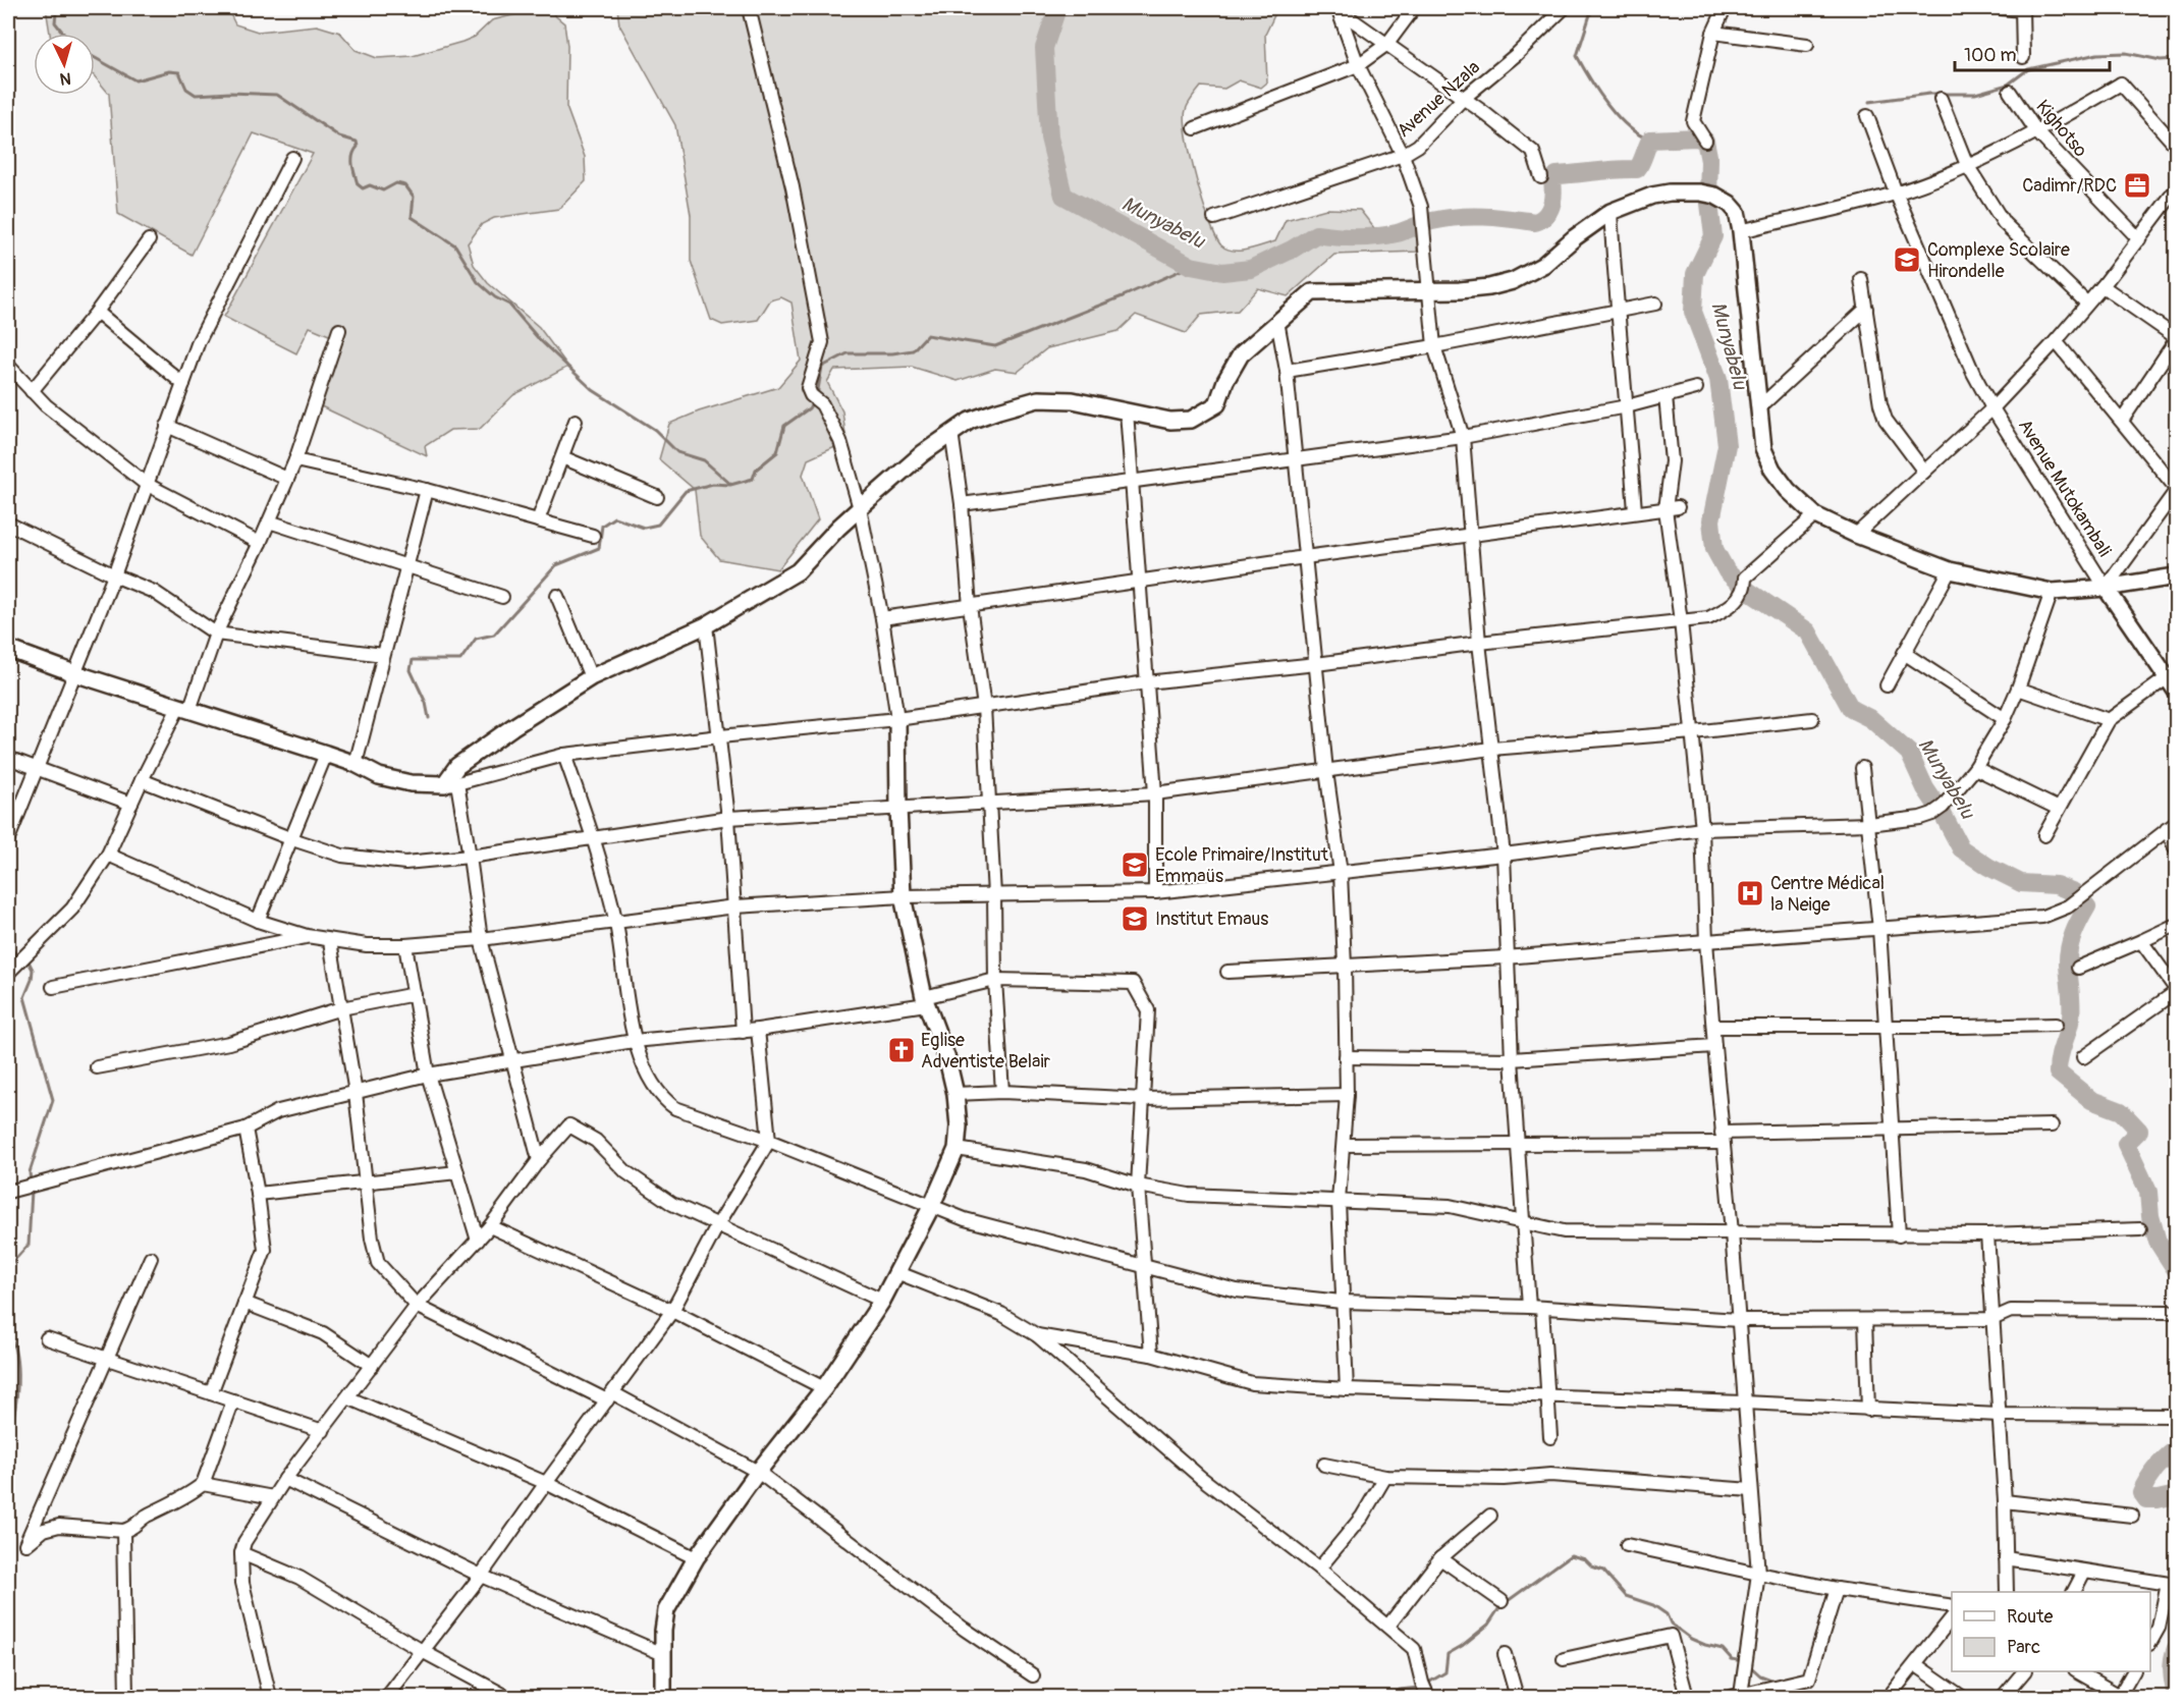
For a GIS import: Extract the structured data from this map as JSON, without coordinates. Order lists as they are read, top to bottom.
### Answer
{
  "streets": {
    "street": ["Avenue Nzala", "Kighotso", "Avenue Mutokambali"]
  },
  "water": ["Munyabelu"],
  "places": {
    "office": ["Cadimr/RDC"],
    "school or university": ["Complexe Scolaire Hirondelle", "Ecole Primaire/Institut Emmaüs", "Institut Emaus"],
    "hospital": ["Centre Médical la Neige"],
    "church": ["Eglise Adventiste Belair"]
  },
  "legend": ["Route", "Parc"],
  "scale_bar": "100 m",
  "north": "bottom"
}
